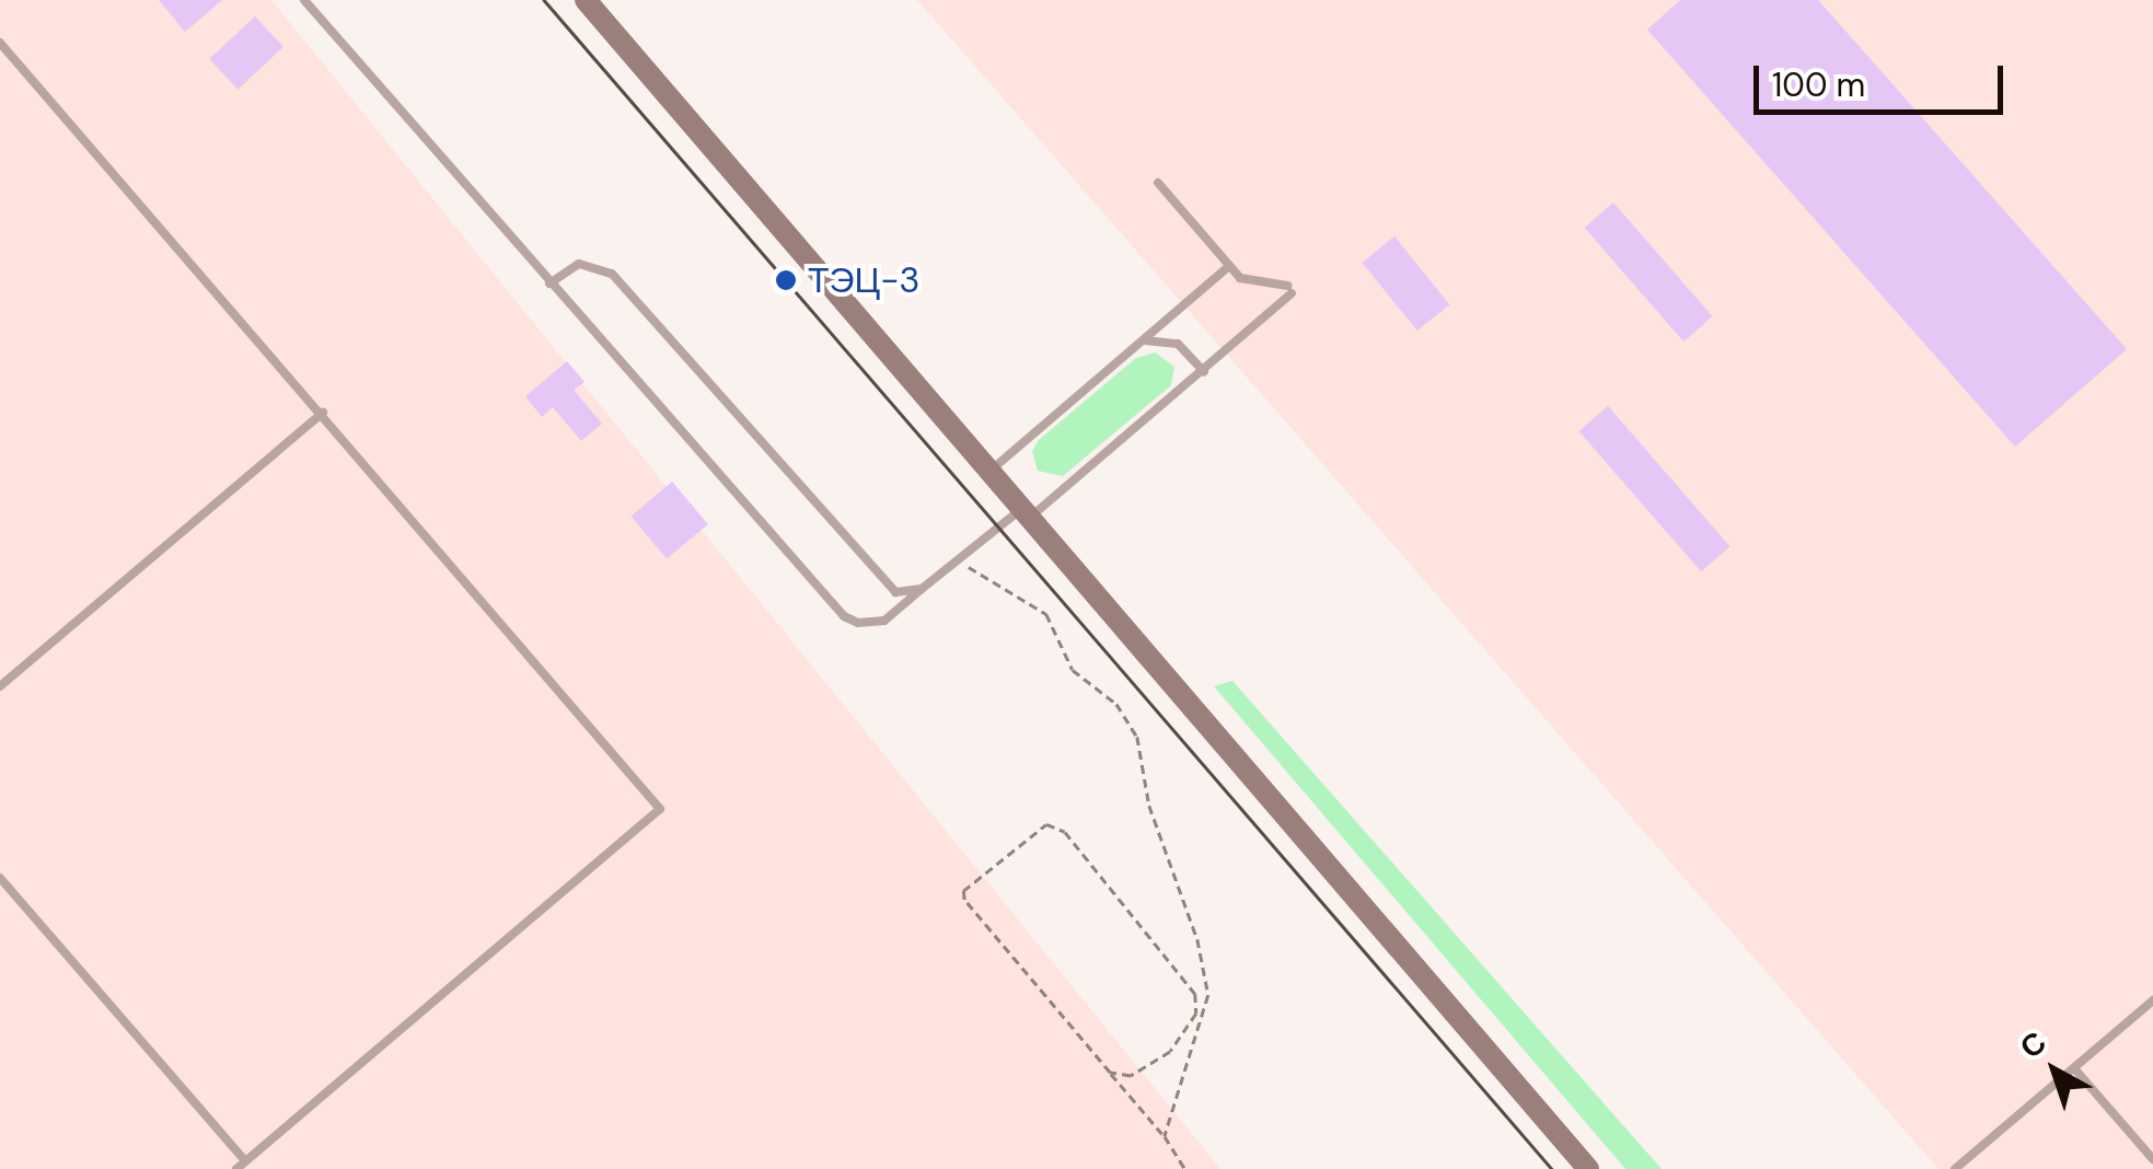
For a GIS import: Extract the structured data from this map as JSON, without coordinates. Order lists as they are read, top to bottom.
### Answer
{
  "places": ["ТЭЦ-3"],
  "scale_bar": "100 m",
  "north": "top left"
}
